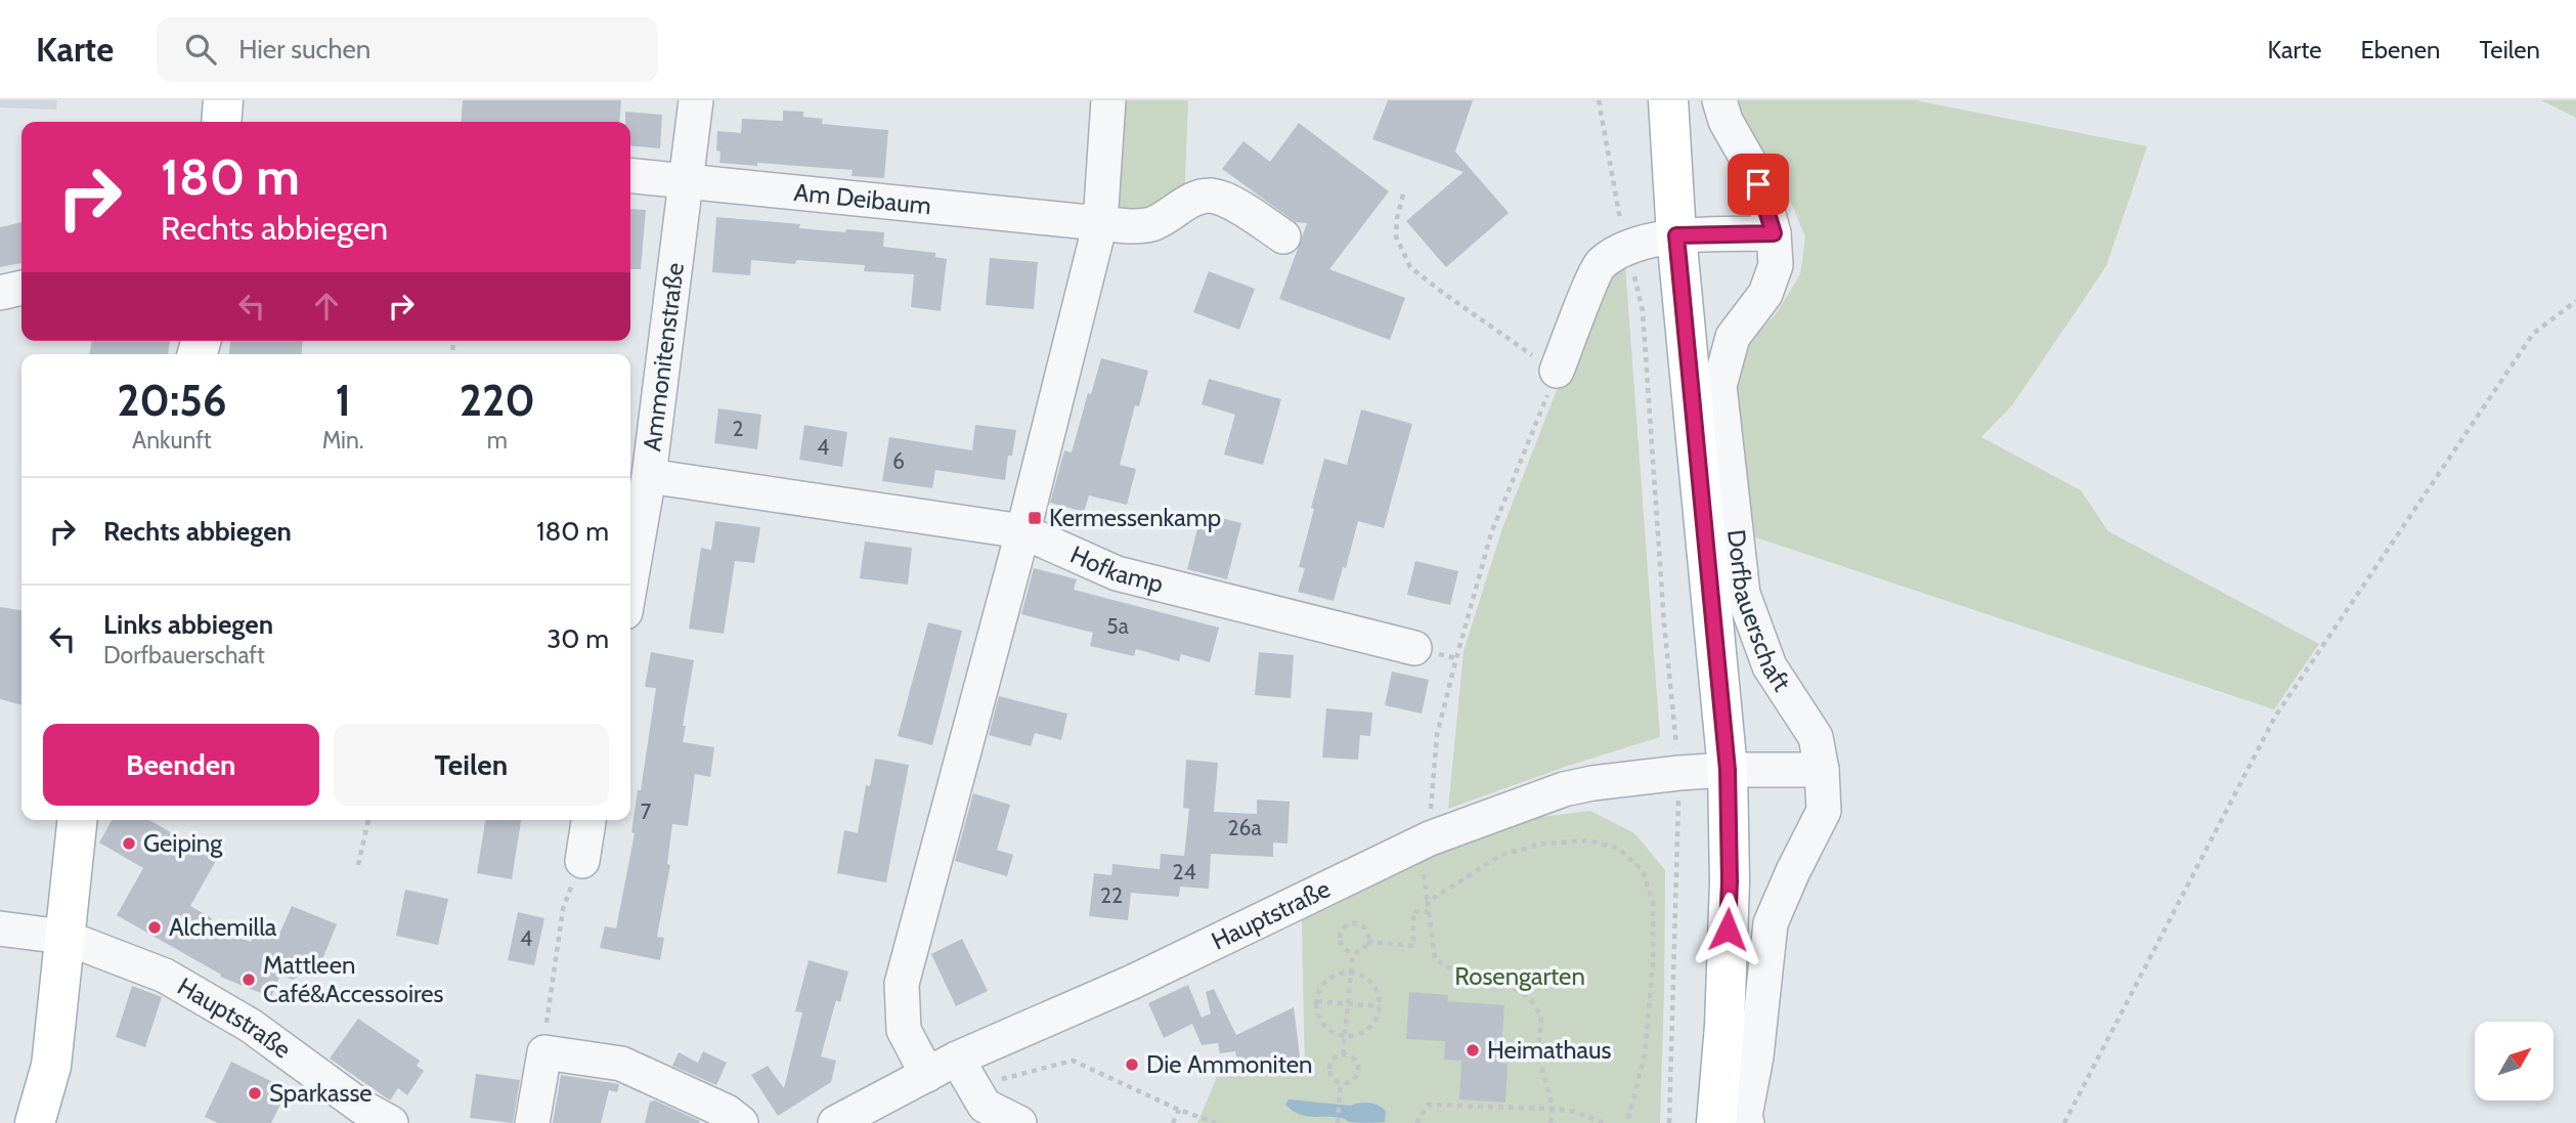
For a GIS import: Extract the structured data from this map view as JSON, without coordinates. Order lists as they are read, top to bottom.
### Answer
{
  "streets": {
    "street": [
      "Am Deibaum",
      "Ammonitenstraße",
      "Hofkamp",
      "Dorfbauerschaft",
      "Hauptstraße"
    ]
  },
  "crossings": [
    ["Am Deibaum", "Ammonitenstraße"],
    ["Ammonitenstraße", "Hofkamp"],
    ["Dorfbauerschaft", "Hauptstraße"]
  ],
  "parks": ["Rosengarten"],
  "places": {
    "transit": ["Kermessenkamp"],
    "other": [
      "Geiping",
      "Alchemilla",
      "Mattleen Café&Accessoires",
      "Heimathaus",
      "Die Ammoniten",
      "Sparkasse"
    ]
  },
  "house_numbers": [
    "2",
    "4",
    "6",
    "5a",
    "7",
    "26a",
    "24",
    "22",
    "4"
  ],
  "north": "top right",
  "page": {
    "header": "Karte",
    "search": "Hier suchen",
    "nav": ["Karte", "Ebenen", "Teilen"],
    "turn": ["180 m", "Rechts abbiegen"],
    "eta": [
      "20:56",
      "Ankunft",
      "1",
      "Min.",
      "220",
      "m"
    ],
    "list": [
      {
        "name": "Rechts abbiegen",
        "value": "180 m"
      },
      {
        "name": "Links abbiegen",
        "note": "Dorfbauerschaft",
        "value": "30 m"
      }
    ],
    "buttons": ["Beenden", "Teilen"]
  }
}
